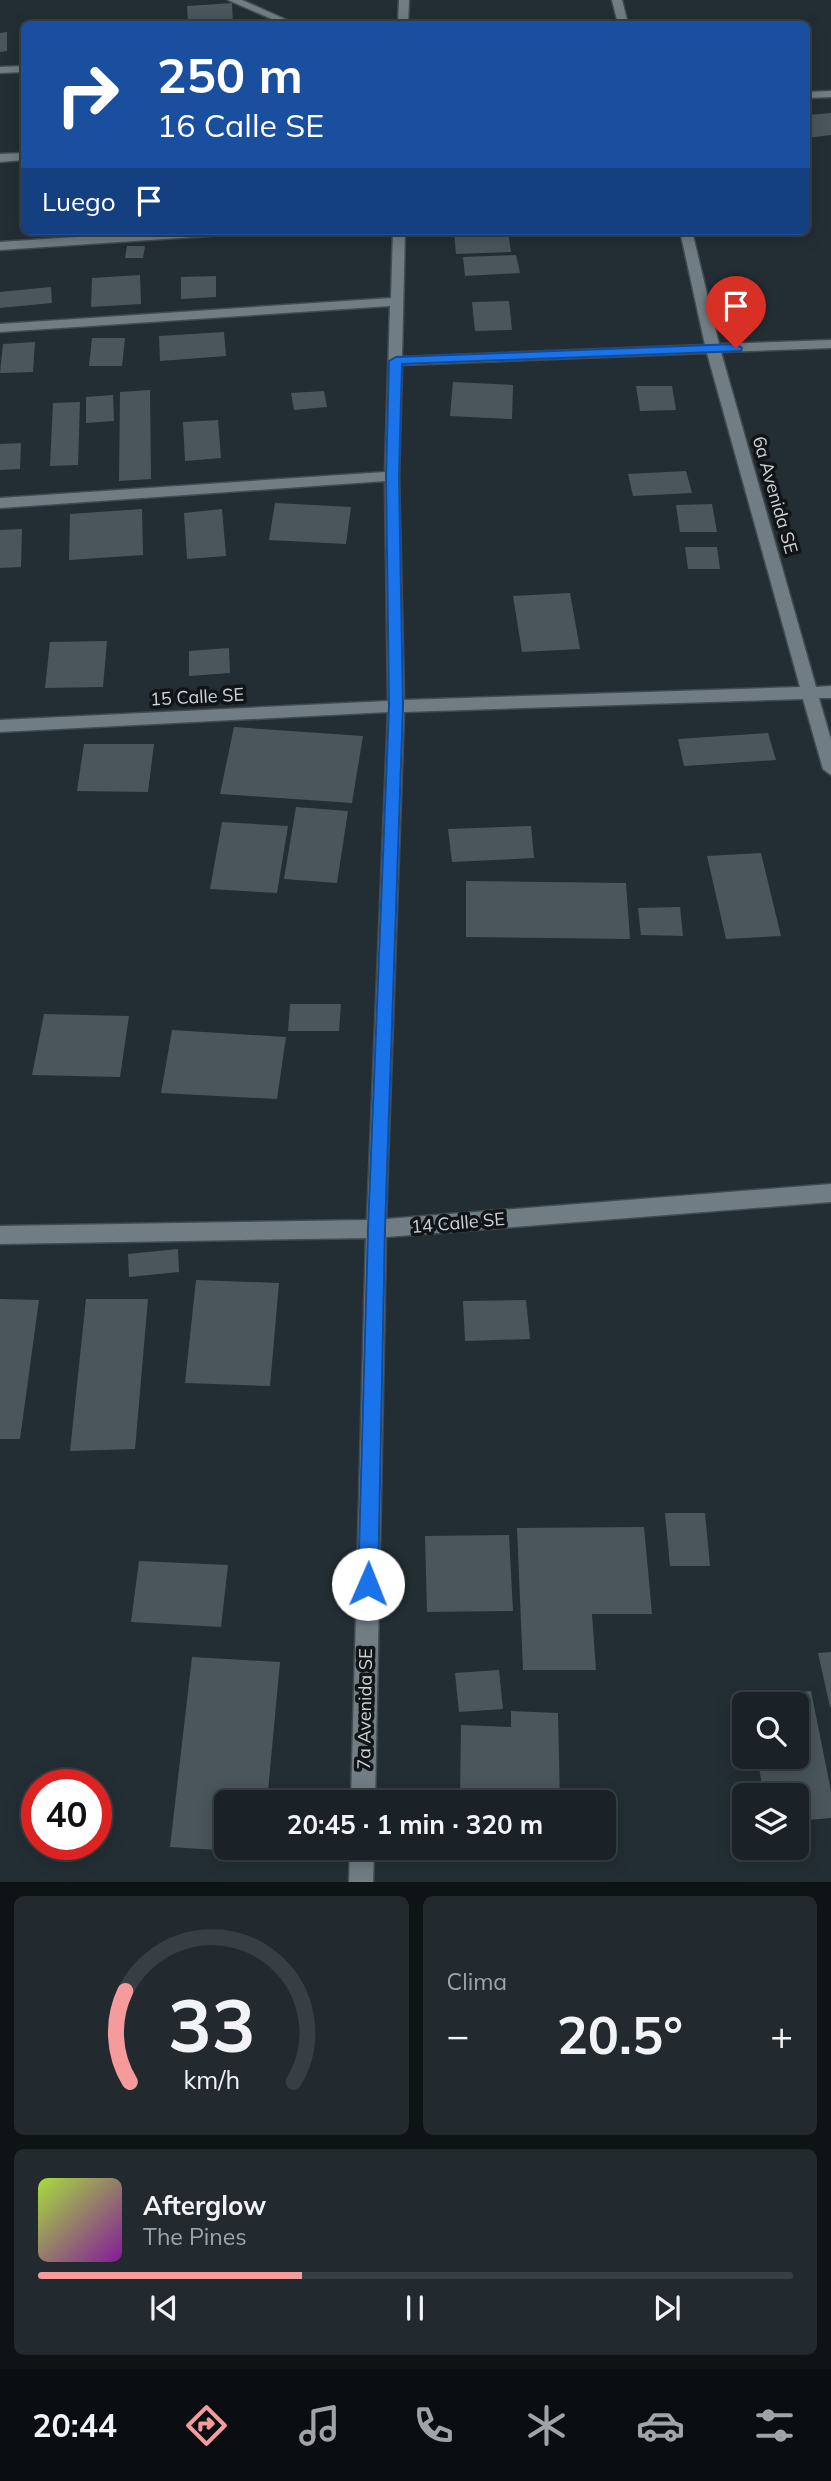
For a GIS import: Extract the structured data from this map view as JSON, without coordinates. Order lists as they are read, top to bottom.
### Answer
{
  "streets": {
    "street": [
      "6a Avenida SE",
      "15 Calle SE",
      "14 Calle SE",
      "7a Avenida SE"
    ]
  },
  "crossings": [
    ["6a Avenida SE", "15 Calle SE"],
    ["15 Calle SE", "7a Avenida SE"],
    ["14 Calle SE", "7a Avenida SE"]
  ],
  "page": {
    "turn": ["250 m", "16 Calle SE"],
    "then": "Luego",
    "limit": "40",
    "trip": "20:45 · 1 min · 320 m",
    "tile": "Clima",
    "heat": ["−", "20.5°", "+"],
    "song": ["Afterglow", "The Pines"],
    "tabs": "20:44",
    "gauge": ["33", "km/h"]
  }
}
